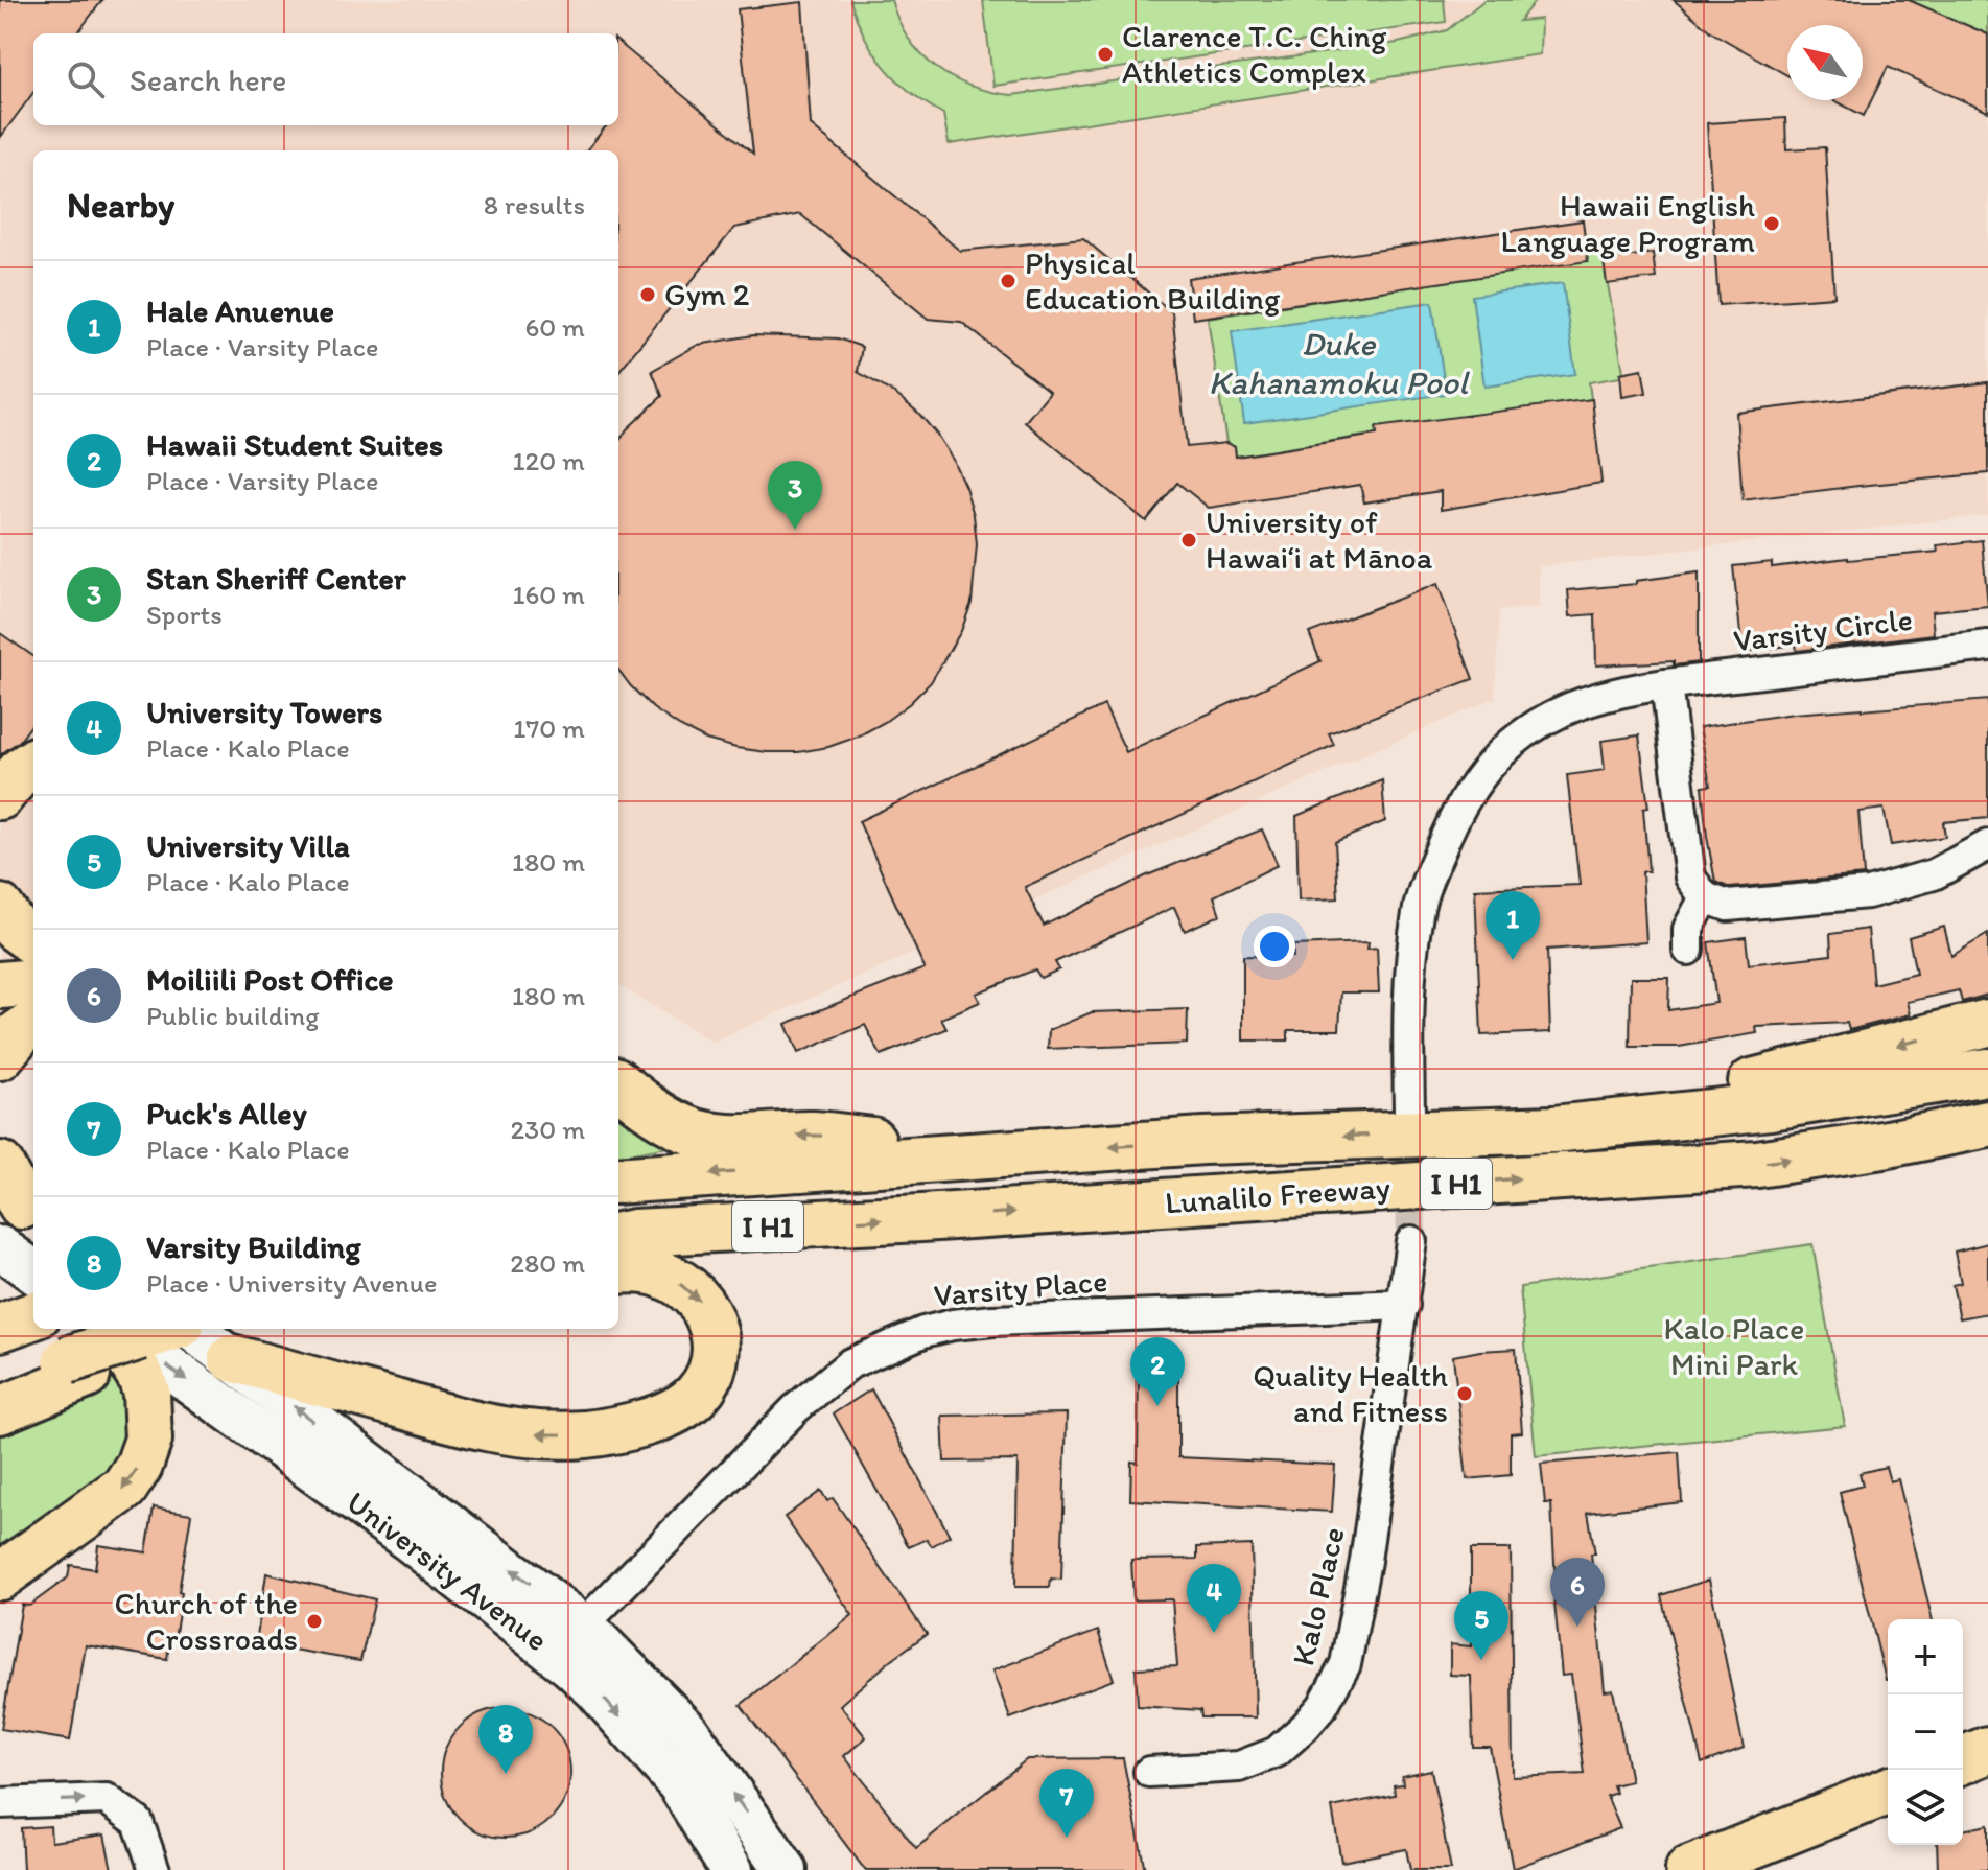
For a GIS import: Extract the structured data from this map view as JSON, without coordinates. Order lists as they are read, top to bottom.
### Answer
{
  "streets": {
    "main road": ["I H1", "Lunalilo Freeway", "University Avenue"],
    "street": ["Varsity Circle", "Varsity Place", "Kalo Place"]
  },
  "crossings": [
    ["Varsity Place", "University Avenue"],
    ["Varsity Place", "Kalo Place"]
  ],
  "water": ["Duke Kahanamoku Pool"],
  "parks": ["Kalo Place Mini Park"],
  "places": [
    "Clarence T.C. Ching Athletics Complex",
    "Hawaii English Language Program",
    "Physical Education Building",
    "Gym 2",
    "University of Hawaiʻi at Mānoa",
    "Quality Health and Fitness",
    "Church of the Crossroads"
  ],
  "north": "top left",
  "page": {
    "search": "Search here",
    "heading": ["Nearby", "8 results"],
    "list": [
      {
        "mark": "1",
        "name": "Hale Anuenue",
        "note": "Place · Varsity Place",
        "value": "60 m"
      },
      {
        "mark": "2",
        "name": "Hawaii Student Suites",
        "note": "Place · Varsity Place",
        "value": "120 m"
      },
      {
        "mark": "3",
        "name": "Stan Sheriff Center",
        "note": "Sports",
        "value": "160 m"
      },
      {
        "mark": "4",
        "name": "University Towers",
        "note": "Place · Kalo Place",
        "value": "170 m"
      },
      {
        "mark": "5",
        "name": "University Villa",
        "note": "Place · Kalo Place",
        "value": "180 m"
      },
      {
        "mark": "6",
        "name": "Moiliili Post Office",
        "note": "Public building",
        "value": "180 m"
      },
      {
        "mark": "7",
        "name": "Puck's Alley",
        "note": "Place · Kalo Place",
        "value": "230 m"
      },
      {
        "mark": "8",
        "name": "Varsity Building",
        "note": "Place · University Avenue",
        "value": "280 m"
      }
    ],
    "pins": [
      "3",
      "1",
      "2",
      "6",
      "4",
      "5",
      "8",
      "7"
    ],
    "map_buttons": ["+", "−"]
  }
}
